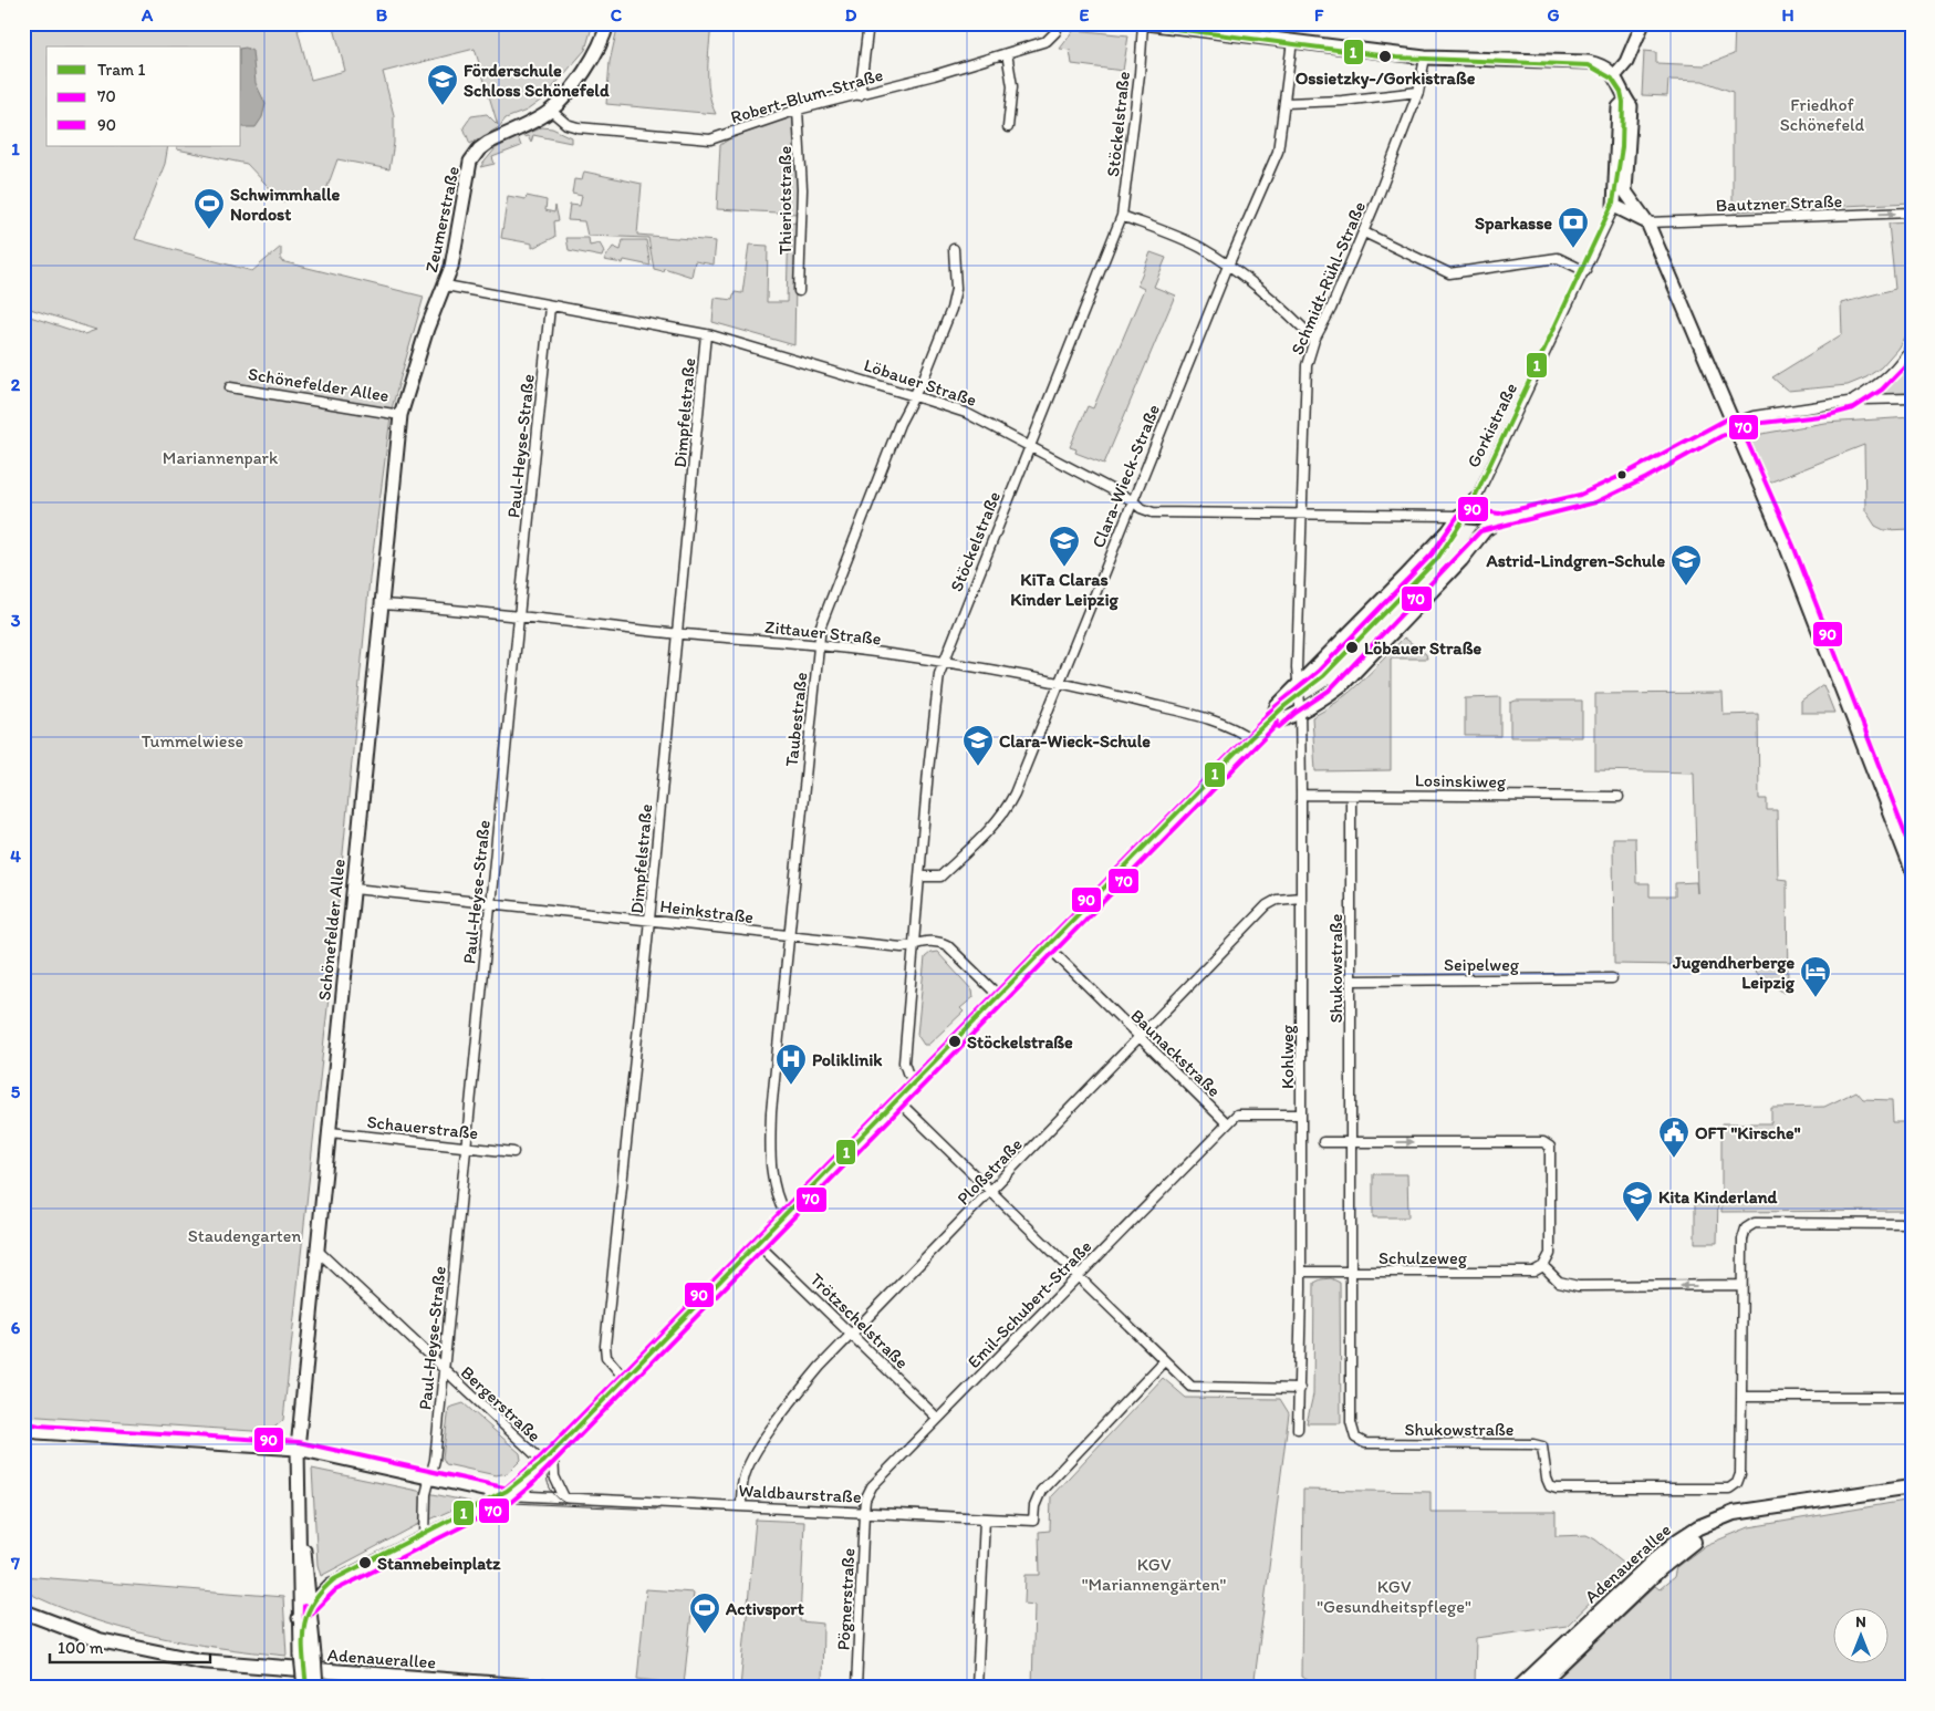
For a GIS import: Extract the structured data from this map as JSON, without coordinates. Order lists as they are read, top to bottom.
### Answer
{
  "streets": {
    "main road": [
      "Zeumerstraße",
      "Löbauer Straße",
      "Schönefelder Allee",
      "Gorkistraße",
      "Adenauerallee"
    ],
    "street": [
      "Robert-Blum-Straße",
      "Stöckelstraße",
      "Thieriotstraße",
      "Bautzner Straße",
      "Schmidt-Rühl-Straße",
      "Dimpfelstraße",
      "Paul-Heyse-Straße",
      "Clara-Wieck-Straße",
      "Zittauer Straße",
      "Taubestraße",
      "Losinskiweg",
      "Heinkstraße",
      "Seipelweg",
      "Shukowstraße",
      "Baunackstraße",
      "Kohlweg",
      "Schauerstraße",
      "Ploßstraße",
      "Schulzeweg",
      "Emil-Schubert-Straße",
      "Trötzschelstraße",
      "Bergerstraße",
      "Waldbaurstraße",
      "Pögnerstraße"
    ]
  },
  "crossings": [
    ["Robert-Blum-Straße", "Thieriotstraße"],
    ["Robert-Blum-Straße", "Zeumerstraße"],
    ["Stöckelstraße", "Löbauer Straße"],
    ["Stöckelstraße", "Gorkistraße"],
    ["Stöckelstraße", "Clara-Wieck-Straße"],
    ["Stöckelstraße", "Zittauer Straße"],
    ["Stöckelstraße", "Heinkstraße"],
    ["Zeumerstraße", "Löbauer Straße"],
    ["Zeumerstraße", "Schönefelder Allee"],
    ["Schmidt-Rühl-Straße", "Löbauer Straße"],
    ["Schmidt-Rühl-Straße", "Gorkistraße"],
    ["Schmidt-Rühl-Straße", "Kohlweg"],
    ["Löbauer Straße", "Schönefelder Allee"],
    ["Löbauer Straße", "Dimpfelstraße"],
    ["Löbauer Straße", "Gorkistraße"],
    ["Löbauer Straße", "Paul-Heyse-Straße"],
    ["Löbauer Straße", "Clara-Wieck-Straße"],
    ["Löbauer Straße", "Taubestraße"],
    ["Schönefelder Allee", "Zittauer Straße"],
    ["Schönefelder Allee", "Heinkstraße"],
    ["Schönefelder Allee", "Schauerstraße"],
    ["Schönefelder Allee", "Bergerstraße"],
    ["Dimpfelstraße", "Gorkistraße"],
    ["Dimpfelstraße", "Zittauer Straße"],
    ["Dimpfelstraße", "Heinkstraße"],
    ["Gorkistraße", "Zittauer Straße"],
    ["Gorkistraße", "Taubestraße"],
    ["Gorkistraße", "Heinkstraße"],
    ["Gorkistraße", "Baunackstraße"],
    ["Gorkistraße", "Kohlweg"],
    ["Gorkistraße", "Trötzschelstraße"],
    ["Gorkistraße", "Bergerstraße"],
    ["Gorkistraße", "Waldbaurstraße"],
    ["Paul-Heyse-Straße", "Zittauer Straße"],
    ["Paul-Heyse-Straße", "Heinkstraße"],
    ["Paul-Heyse-Straße", "Schauerstraße"],
    ["Paul-Heyse-Straße", "Bergerstraße"],
    ["Clara-Wieck-Straße", "Zittauer Straße"],
    ["Zittauer Straße", "Taubestraße"],
    ["Taubestraße", "Heinkstraße"],
    ["Losinskiweg", "Shukowstraße"],
    ["Losinskiweg", "Kohlweg"],
    ["Seipelweg", "Shukowstraße"],
    ["Shukowstraße", "Schulzeweg"],
    ["Baunackstraße", "Ploßstraße"],
    ["Baunackstraße", "Emil-Schubert-Straße"],
    ["Kohlweg", "Ploßstraße"],
    ["Kohlweg", "Schulzeweg"],
    ["Ploßstraße", "Trötzschelstraße"],
    ["Ploßstraße", "Waldbaurstraße"],
    ["Emil-Schubert-Straße", "Trötzschelstraße"],
    ["Emil-Schubert-Straße", "Waldbaurstraße"],
    ["Emil-Schubert-Straße", "Pögnerstraße"],
    ["Waldbaurstraße", "Pögnerstraße"]
  ],
  "one_way": ["Bautzner Straße"],
  "parks": [
    "Friedhof Schönefeld",
    "Mariannenpark",
    "Tummelwiese",
    "Staudengarten",
    "KGV \"Mariannengärten\"",
    "KGV \"Gesundheitspflege\""
  ],
  "places": {
    "other": [
      "Ossietzky-/Gorkistraße",
      "Löbauer Straße",
      "Stöckelstraße",
      "Stannebeinplatz"
    ],
    "school or university": [
      "Förderschule Schloss Schönefeld",
      "KiTa Claras Kinder Leipzig",
      "Astrid-Lindgren-Schule",
      "Clara-Wieck-Schule",
      "Kita Kinderland"
    ],
    "sports": ["Schwimmhalle Nordost", "Activsport"],
    "bank": ["Sparkasse"],
    "hotel": ["Jugendherberge Leipzig"],
    "hospital": ["Poliklinik"],
    "public building": ["OFT \"Kirsche\""]
  },
  "lines": ["tram line 1", "transit line 70", "transit line 90"],
  "legend": ["Tram 1", "70", "90"],
  "scale_bar": "100 m",
  "north": "top",
  "grid": {
    "columns": [
      "A",
      "B",
      "C",
      "D",
      "E",
      "F",
      "G",
      "H"
    ],
    "rows": [
      "1",
      "2",
      "3",
      "4",
      "5",
      "6",
      "7"
    ]
  }
}
